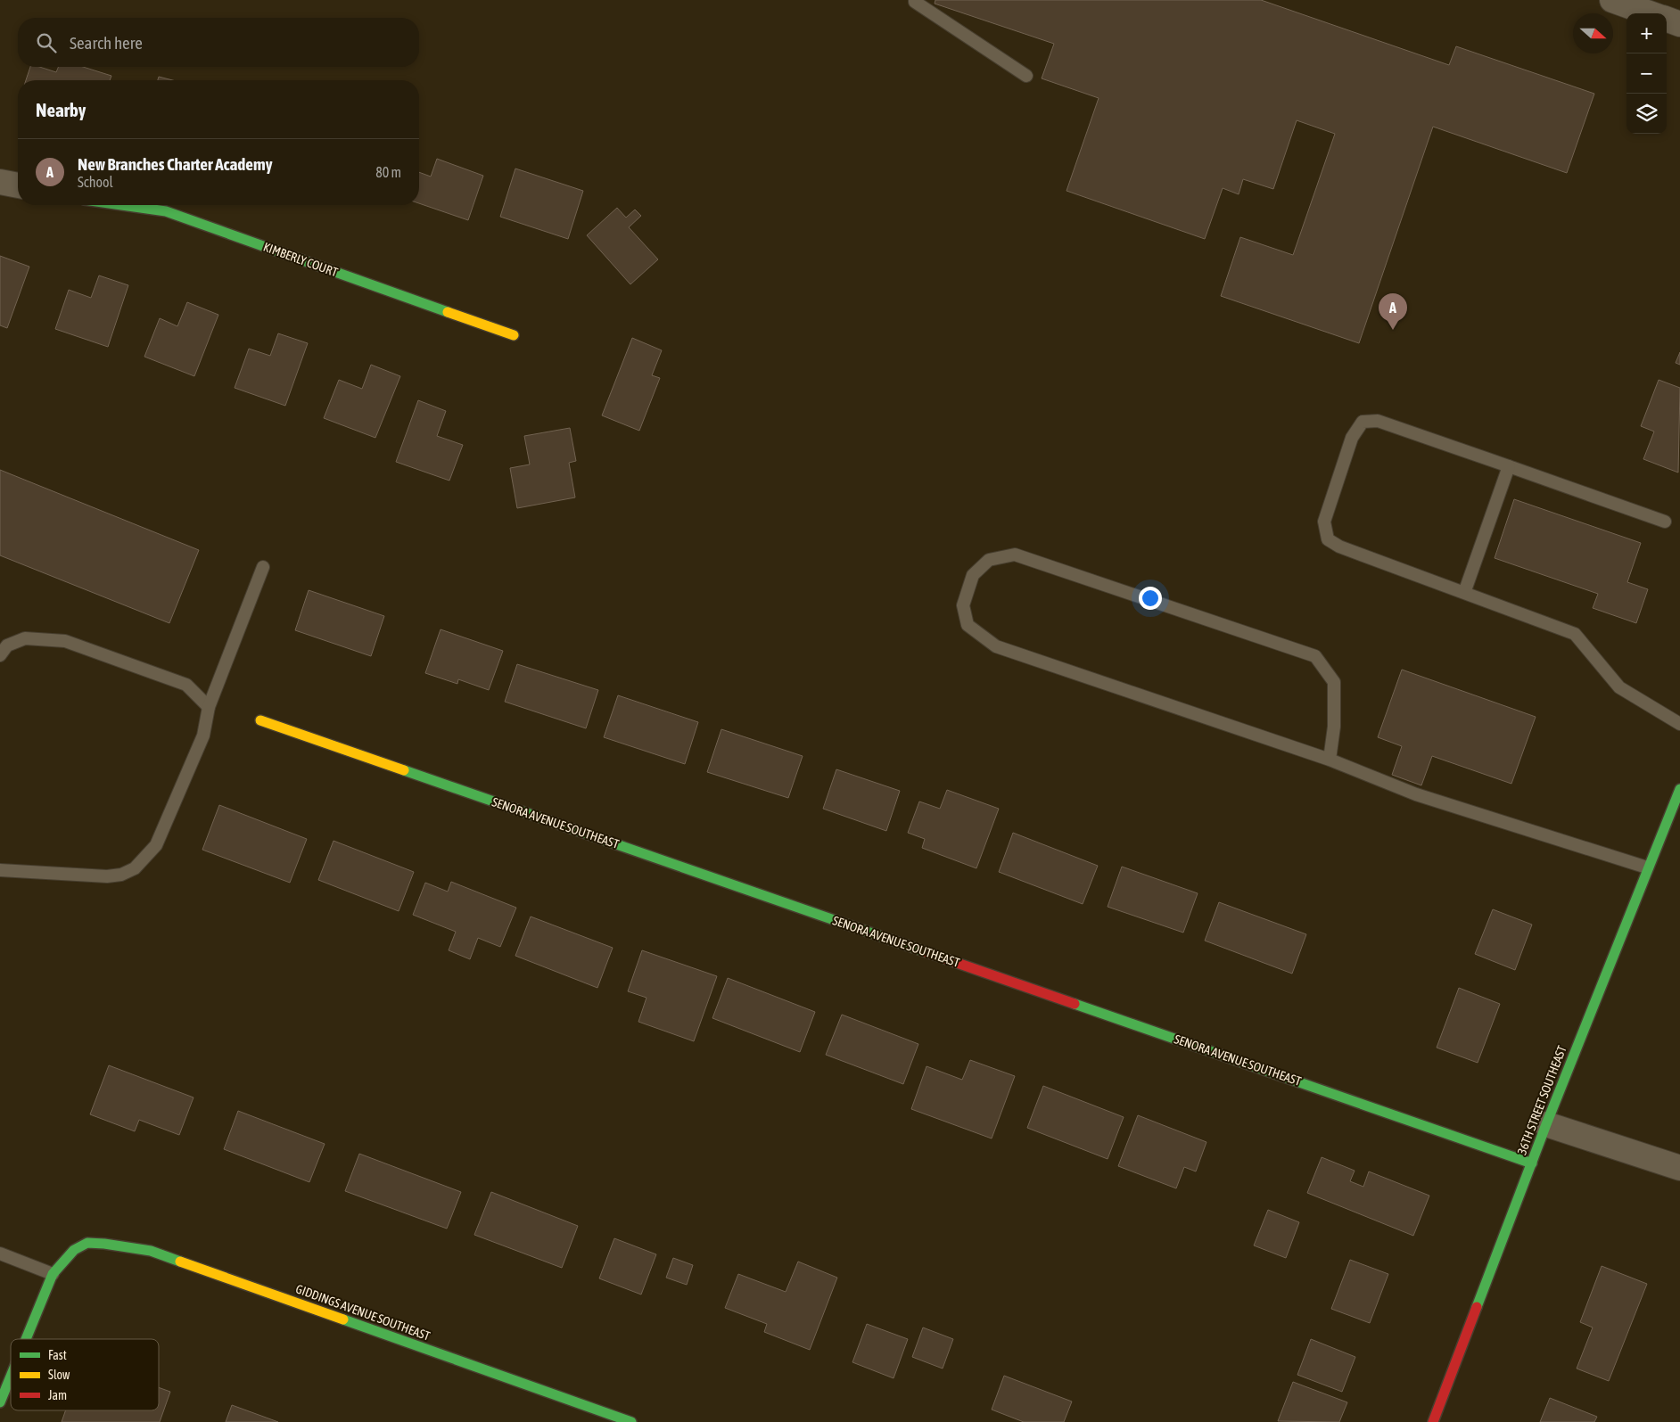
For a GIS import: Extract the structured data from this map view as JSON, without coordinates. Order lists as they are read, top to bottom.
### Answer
{
  "streets": {
    "street": [
      "KIMBERLY COURT",
      "SENORA AVENUE SOUTHEAST",
      "36TH STREET SOUTHEAST",
      "GIDDINGS AVENUE SOUTHEAST"
    ]
  },
  "crossings": [
    ["SENORA AVENUE SOUTHEAST", "36TH STREET SOUTHEAST"]
  ],
  "legend": ["Fast", "Slow", "Jam"],
  "north": "right",
  "page": {
    "map_buttons": ["+", "−"],
    "search": "Search here",
    "heading": "Nearby",
    "list": [
      {
        "mark": "A",
        "name": "New Branches Charter Academy",
        "note": "School",
        "value": "80 m"
      }
    ],
    "pins": "A"
  }
}
